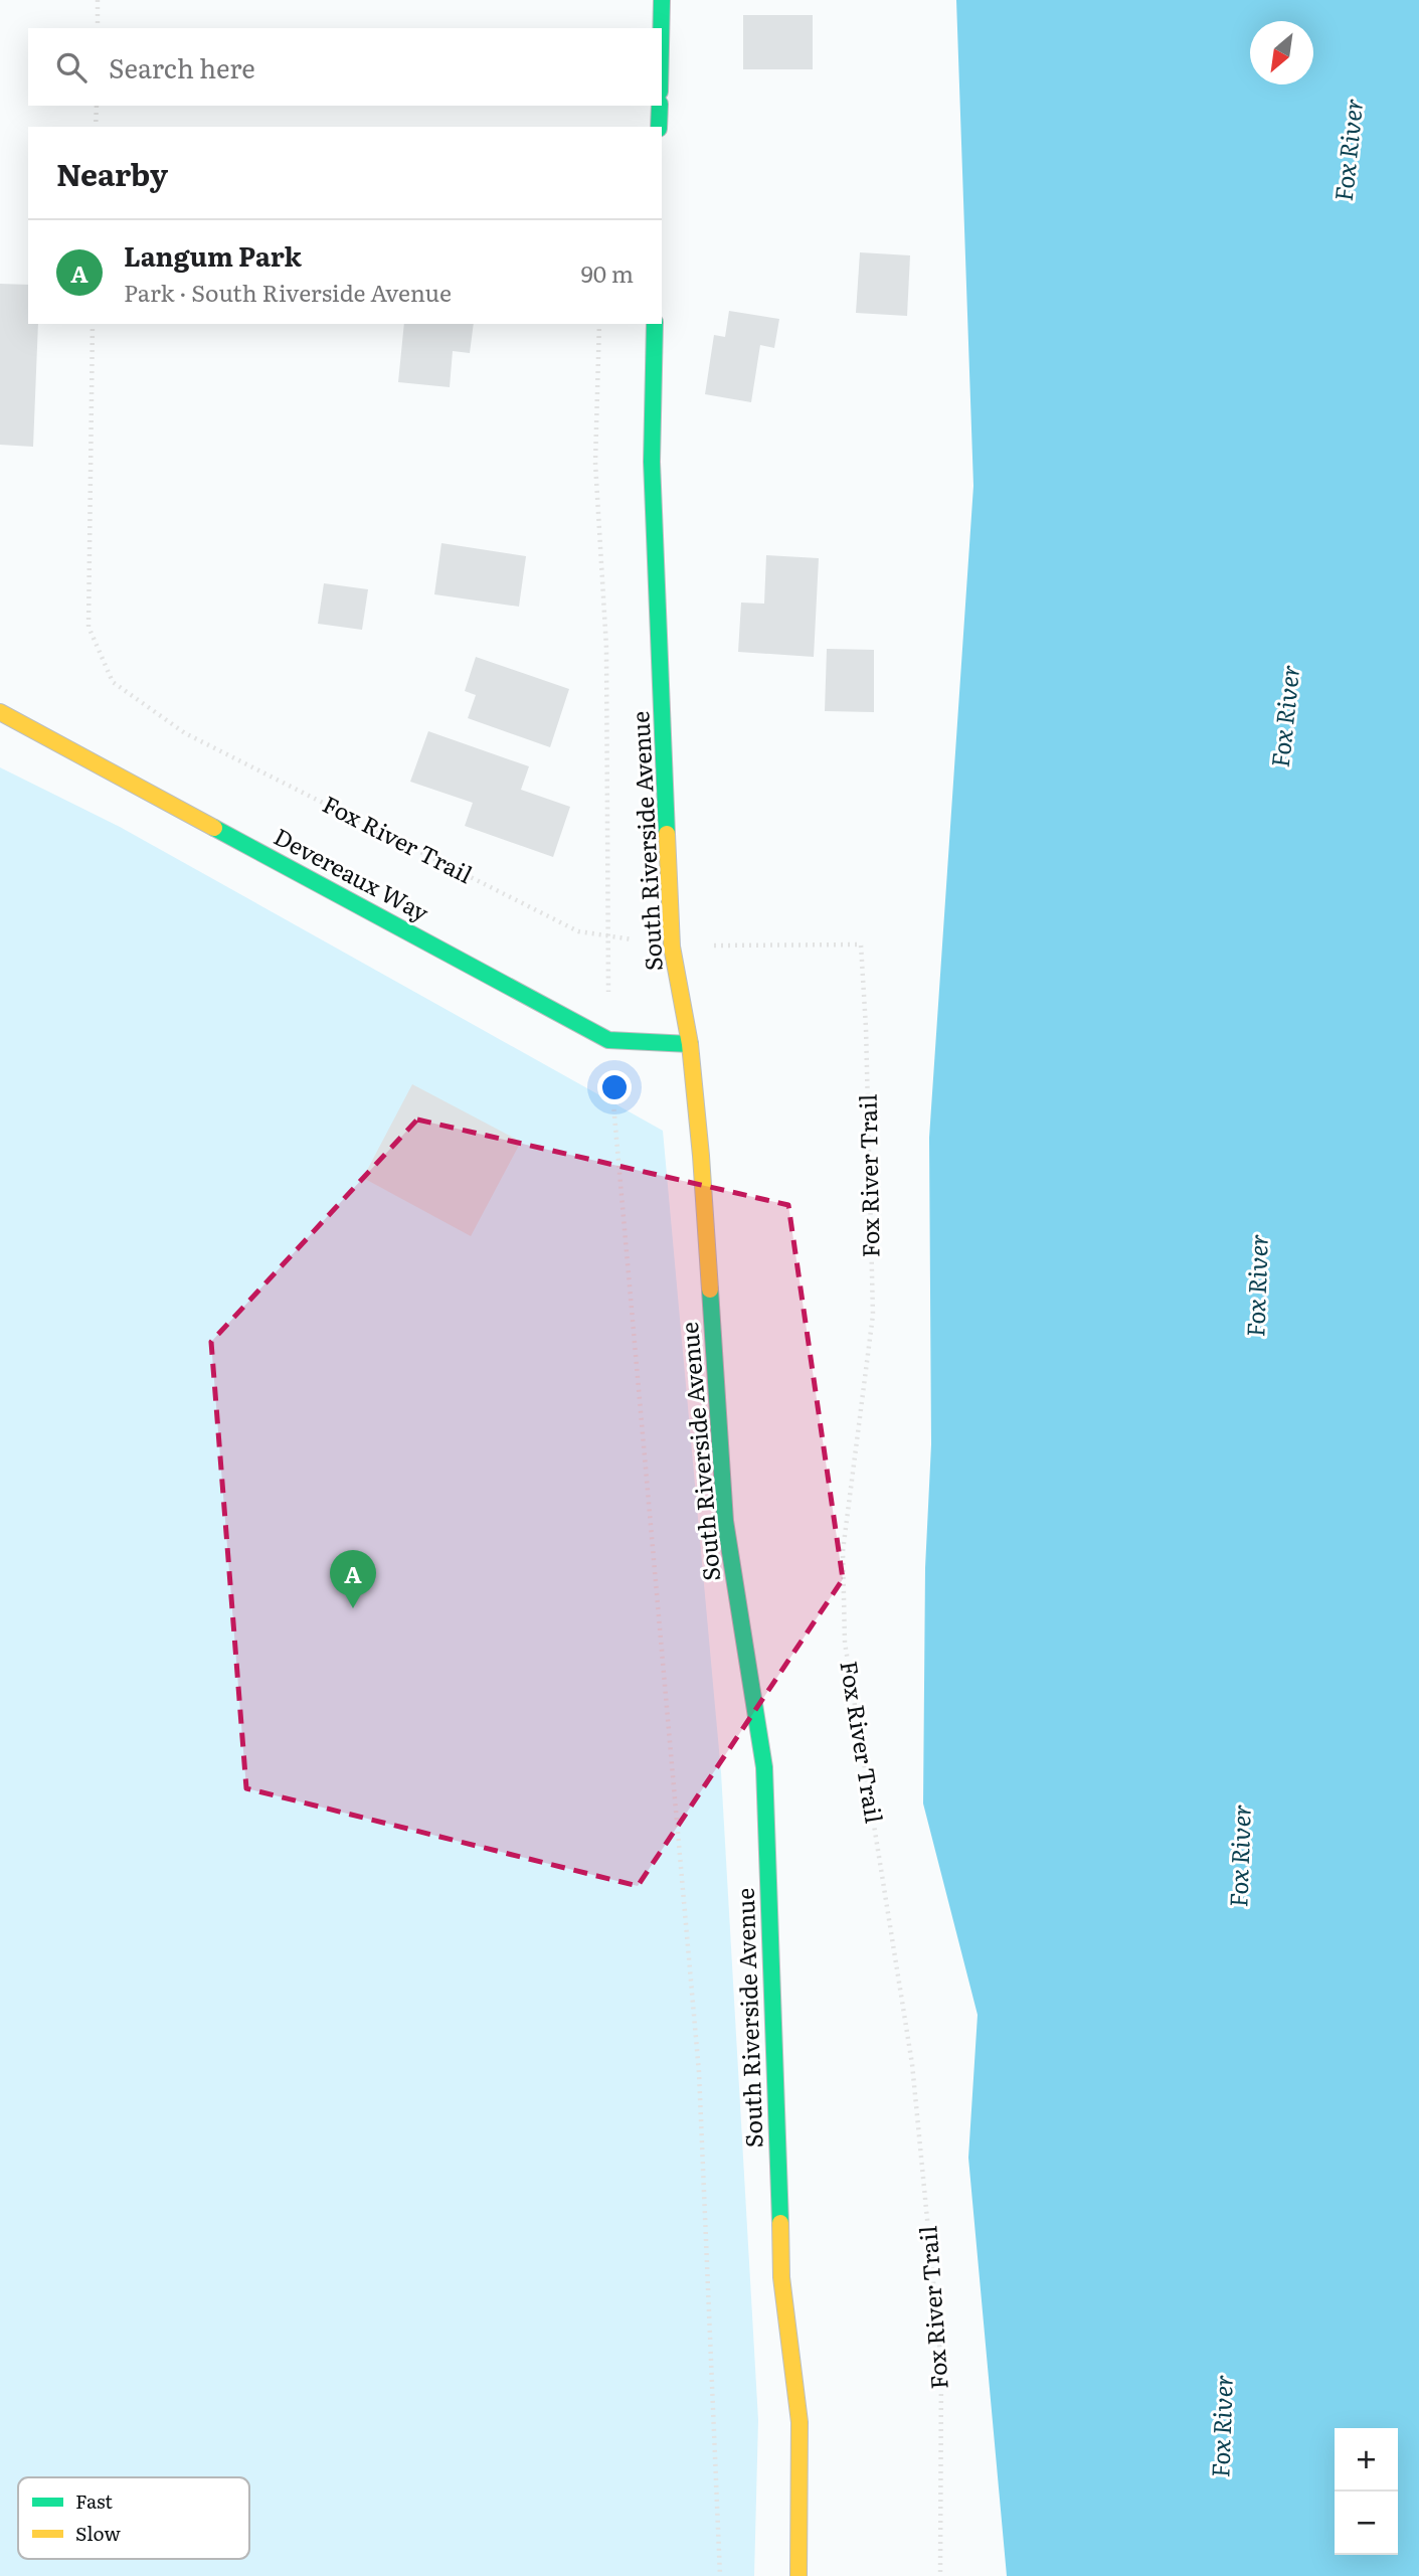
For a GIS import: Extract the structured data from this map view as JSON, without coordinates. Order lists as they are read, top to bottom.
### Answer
{
  "streets": {
    "main road": ["South Riverside Avenue", "Devereaux Way"],
    "path": ["Fox River Trail"]
  },
  "crossings": [
    ["Fox River Trail", "South Riverside Avenue"],
    ["South Riverside Avenue", "Devereaux Way"]
  ],
  "water": ["Fox River"],
  "legend": ["Fast", "Slow"],
  "north": "bottom left",
  "page": {
    "search": "Search here",
    "heading": "Nearby",
    "list": [
      {
        "mark": "A",
        "name": "Langum Park",
        "note": "Park · South Riverside Avenue",
        "value": "90 m"
      }
    ],
    "pins": "A",
    "map_buttons": ["+", "−"]
  }
}
